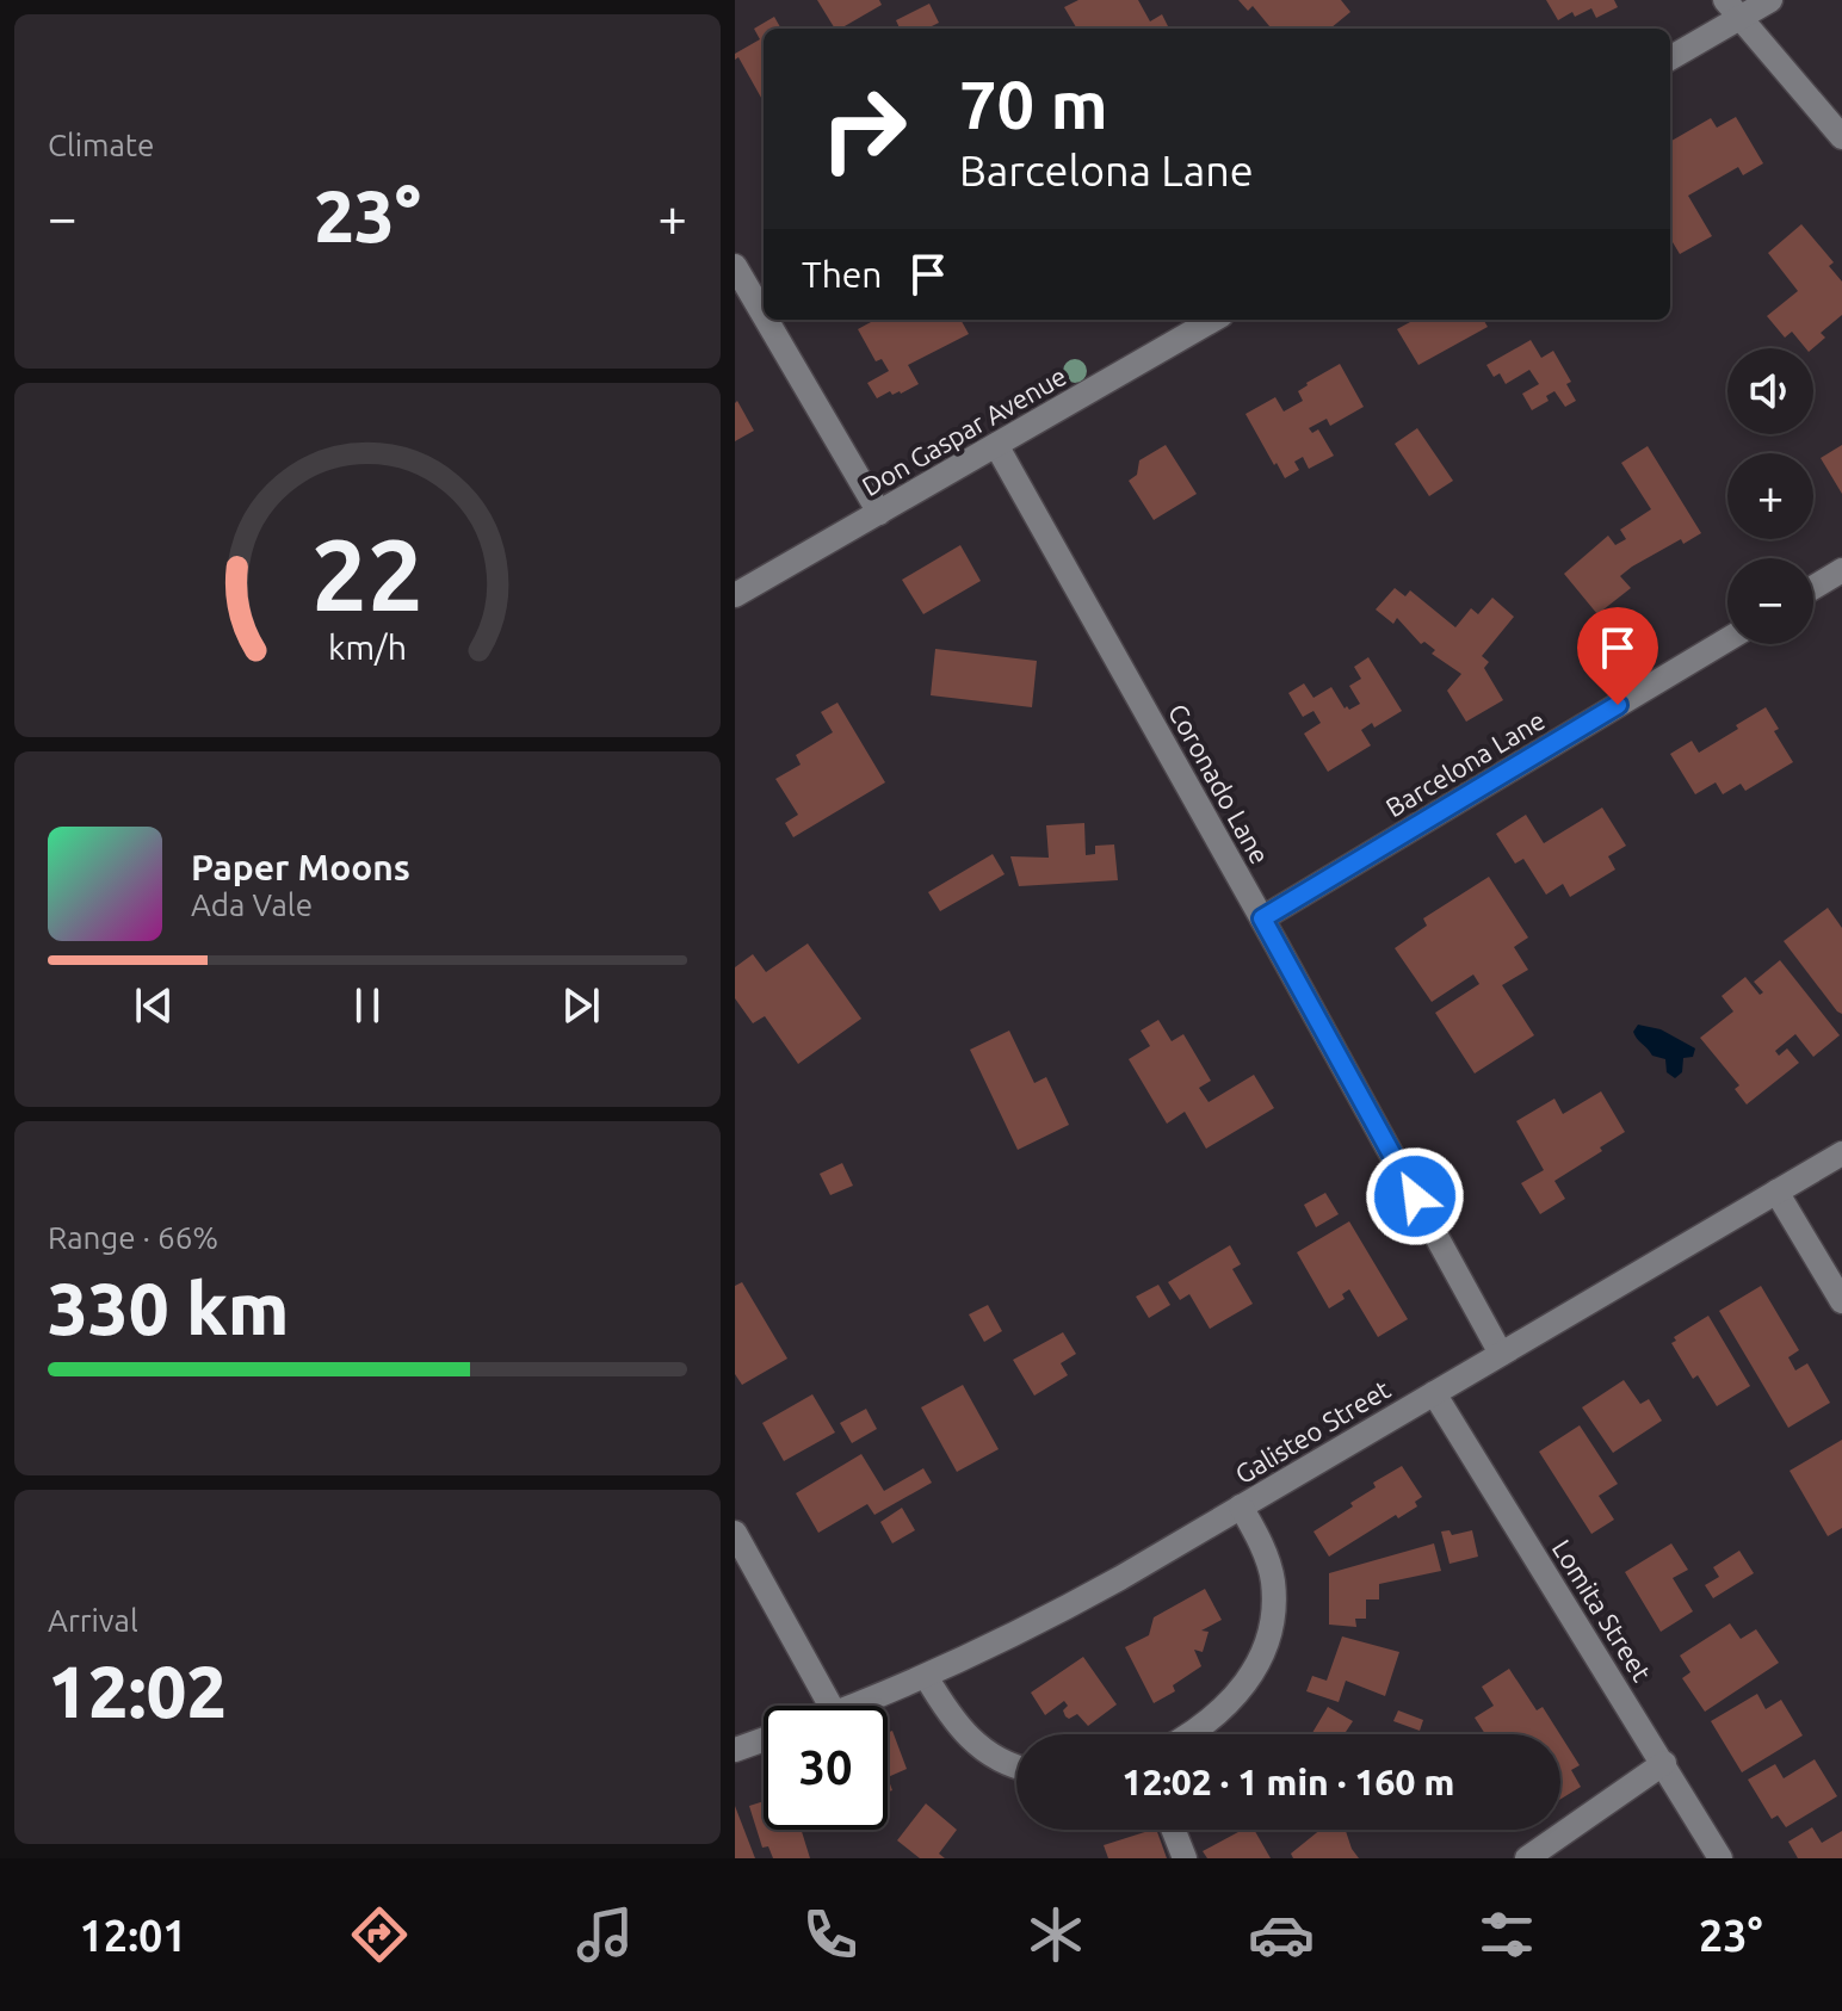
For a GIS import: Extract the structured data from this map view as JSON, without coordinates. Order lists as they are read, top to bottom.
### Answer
{
  "streets": {
    "street": [
      "Don Gaspar Avenue",
      "Barcelona Lane",
      "Coronado Lane",
      "Galisteo Street",
      "Lomita Street"
    ]
  },
  "crossings": [
    ["Don Gaspar Avenue", "Coronado Lane"],
    ["Barcelona Lane", "Coronado Lane"],
    ["Coronado Lane", "Galisteo Street"],
    ["Galisteo Street", "Lomita Street"]
  ],
  "page": {
    "tile": [
      "Climate",
      ["Range · 66%", "330 km"],
      ["Arrival", "12:02"]
    ],
    "turn": ["70 m", "Barcelona Lane"],
    "heat": ["−", "23°", "+"],
    "then": "Then",
    "map_buttons": ["+", "−"],
    "song": ["Paper Moons", "Ada Vale"],
    "limit": "30",
    "trip": "12:02 · 1 min · 160 m",
    "tabs": ["12:01", "23°"],
    "gauge": ["22", "km/h"]
  }
}
